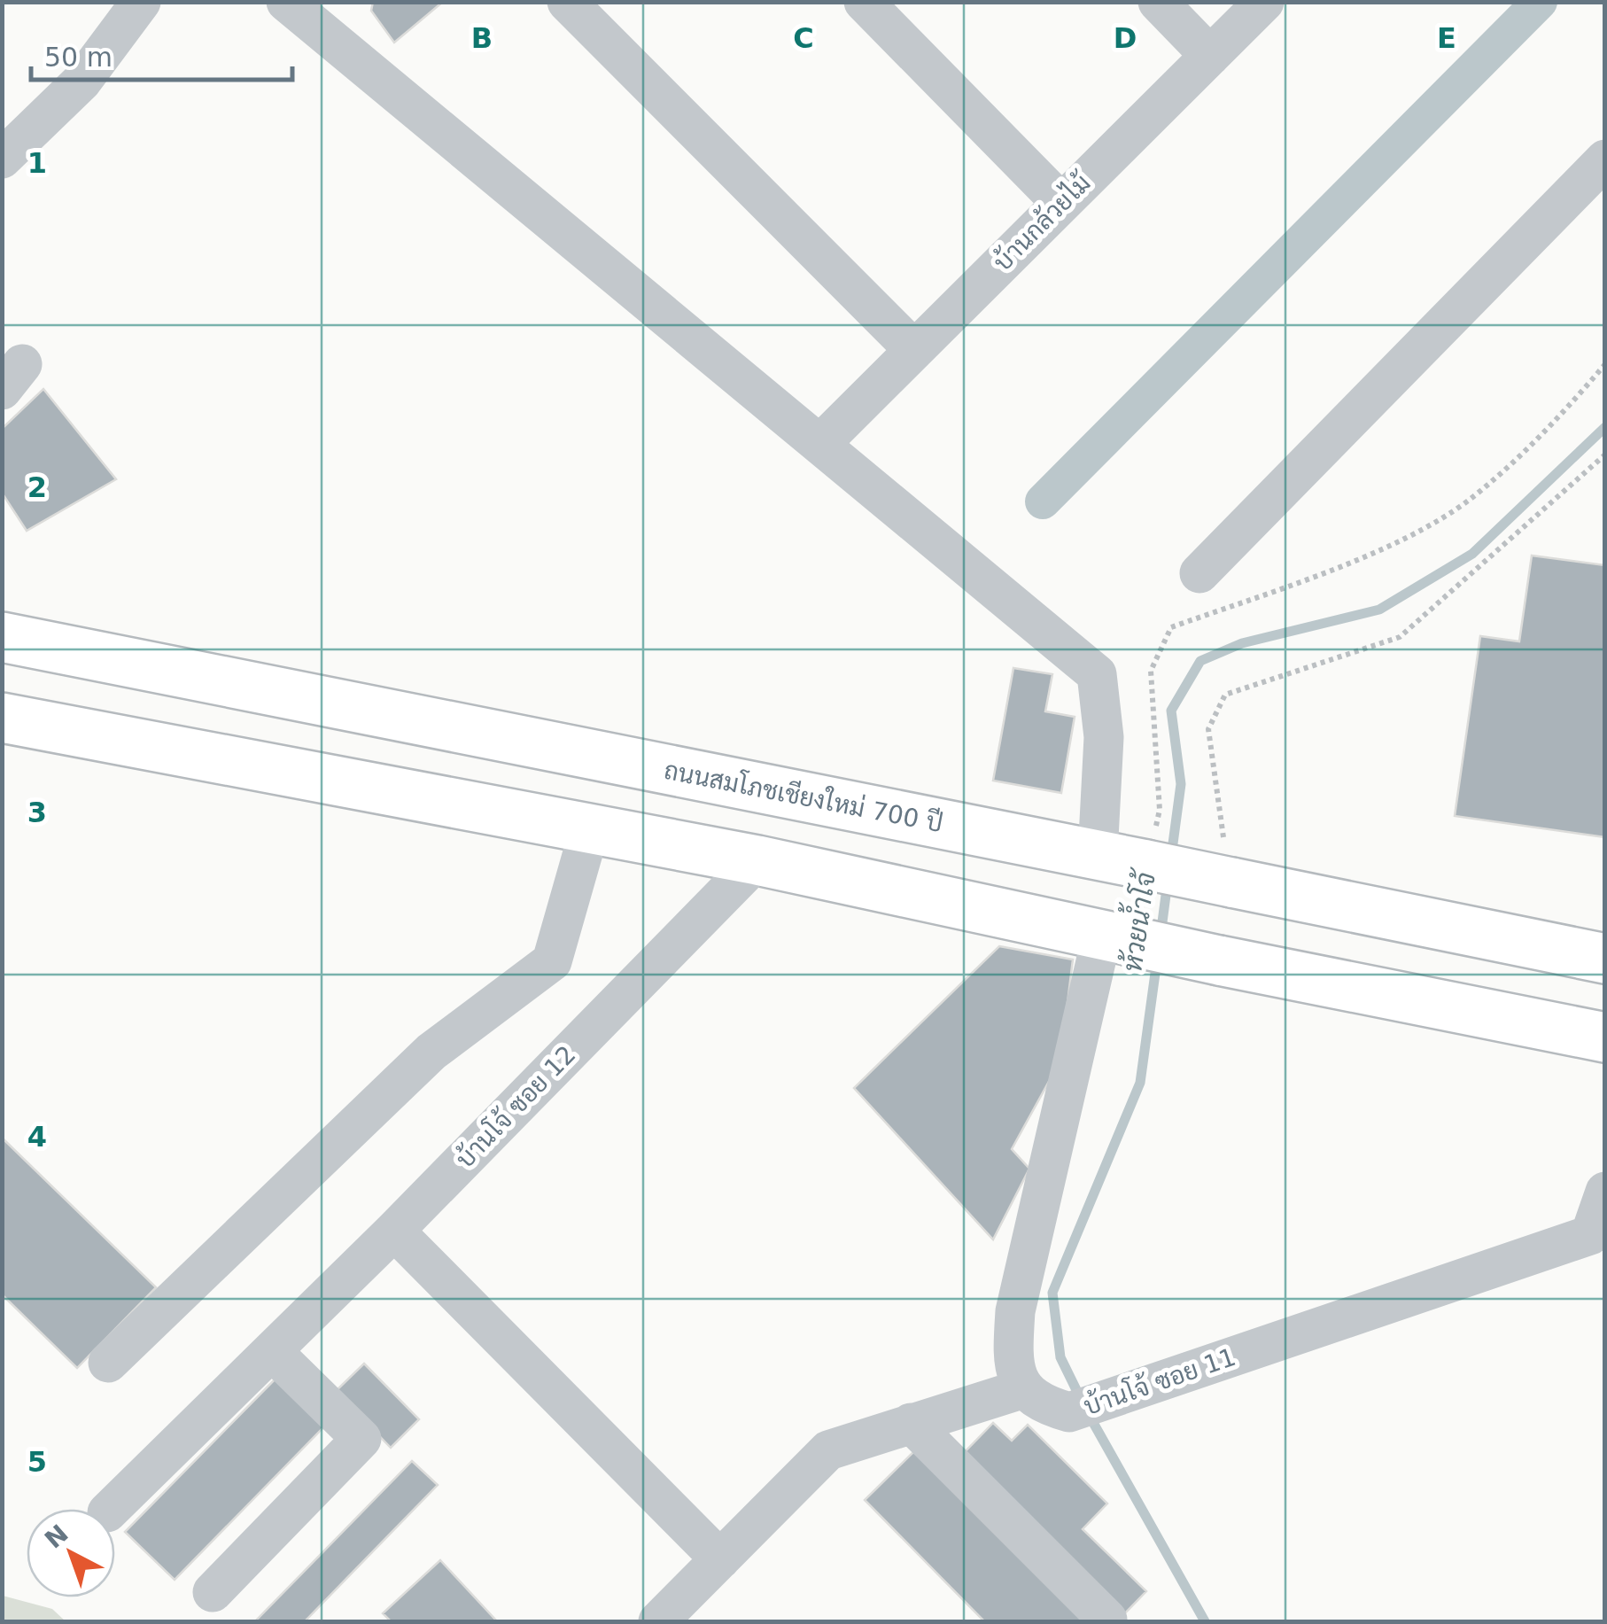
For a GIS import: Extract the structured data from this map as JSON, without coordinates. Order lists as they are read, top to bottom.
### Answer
{
  "streets": {
    "main road": ["ถนนสมโภชเชียงใหม่ 700 ปี"],
    "street": ["บ้านกล้วยไม้", "บ้านโจ้ ซอย 12", "บ้านโจ้ ซอย 11"]
  },
  "water": ["ห้วยน้ำโจ้"],
  "scale_bar": "50 m",
  "north": "top left",
  "grid": {
    "columns": [
      "B",
      "C",
      "D",
      "E"
    ],
    "rows": [
      "1",
      "2",
      "3",
      "4",
      "5"
    ]
  }
}
